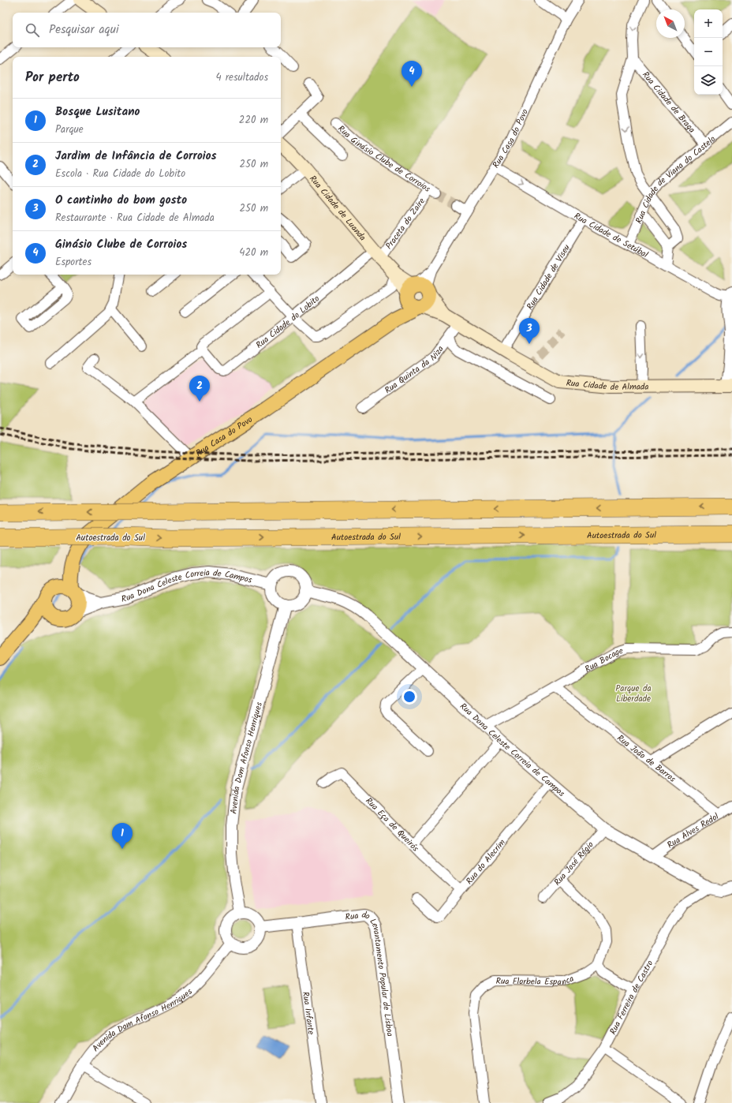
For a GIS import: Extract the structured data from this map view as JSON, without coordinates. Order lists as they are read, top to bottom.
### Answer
{
  "streets": {
    "highway": ["Autoestrada do Sul"],
    "main road": ["Rua Casa do Povo", "Rua Cidade de Luanda", "Rua Cidade de Almada"],
    "street": [
      "Rua Cidade de Braga",
      "Rua Ginásio Clube de Corroios",
      "Rua Cidade de Viana do Castelo",
      "Praceta do Zaire",
      "Rua Cidade de Setúbal",
      "Rua Cidade de Viseu",
      "Rua Cidade do Lobito",
      "Rua Quinta da Niza",
      "Rua Dona Celeste Correia de Campos",
      "Rua Bocage",
      "Avenida Dom Afonso Henriques",
      "Rua João de Barros",
      "Rua Eça de Queirós",
      "Rua Alves Redol",
      "Rua do Alecrim",
      "Rua José Régio",
      "Rua do Levantamento Popular de Lisboa",
      "Rua Florbela Espanca",
      "Rua Ferreira de Castro",
      "Rua Infante"
    ]
  },
  "crossings": [
    ["Rua Cidade de Braga", "Rua Cidade de Viana do Castelo"],
    ["Rua Casa do Povo", "Rua Cidade de Luanda"],
    ["Rua Casa do Povo", "Rua Cidade de Setúbal"],
    ["Rua Casa do Povo", "Rua Cidade de Almada"],
    ["Rua Casa do Povo", "Rua Dona Celeste Correia de Campos"],
    ["Rua Ginásio Clube de Corroios", "Praceta do Zaire"],
    ["Rua Cidade de Viana do Castelo", "Rua Cidade de Setúbal"],
    ["Rua Cidade de Luanda", "Praceta do Zaire"],
    ["Rua Cidade de Luanda", "Rua Cidade do Lobito"],
    ["Rua Cidade de Luanda", "Rua Cidade de Almada"],
    ["Praceta do Zaire", "Rua Cidade do Lobito"],
    ["Rua Cidade de Setúbal", "Rua Cidade de Viseu"],
    ["Rua Cidade de Viseu", "Rua Cidade de Almada"],
    ["Rua Quinta da Niza", "Rua Cidade de Almada"],
    ["Rua Dona Celeste Correia de Campos", "Rua Bocage"],
    ["Rua Dona Celeste Correia de Campos", "Avenida Dom Afonso Henriques"],
    ["Rua Dona Celeste Correia de Campos", "Rua Alves Redol"],
    ["Rua Dona Celeste Correia de Campos", "Rua do Alecrim"],
    ["Rua Dona Celeste Correia de Campos", "Rua José Régio"],
    ["Rua Dona Celeste Correia de Campos", "Rua Ferreira de Castro"],
    ["Rua Bocage", "Rua João de Barros"],
    ["Avenida Dom Afonso Henriques", "Rua do Levantamento Popular de Lisboa"],
    ["Rua João de Barros", "Rua Alves Redol"],
    ["Rua Eça de Queirós", "Rua do Alecrim"],
    ["Rua do Levantamento Popular de Lisboa", "Rua Infante"]
  ],
  "one_way": ["Rua Cidade de Setúbal"],
  "parks": ["Parque da Liberdade"],
  "north": "top left",
  "page": {
    "map_buttons": ["+", "−"],
    "search": "Pesquisar aqui",
    "heading": ["Por perto", "4 resultados"],
    "pins": [
      "4",
      "3",
      "2",
      "1"
    ],
    "list": [
      {
        "mark": "1",
        "name": "Bosque Lusitano",
        "note": "Parque",
        "value": "220 m"
      },
      {
        "mark": "2",
        "name": "Jardim de Infância de Corroios",
        "note": "Escola · Rua Cidade do Lobito",
        "value": "250 m"
      },
      {
        "mark": "3",
        "name": "O cantinho do bom gosto",
        "note": "Restaurante · Rua Cidade de Almada",
        "value": "250 m"
      },
      {
        "mark": "4",
        "name": "Ginásio Clube de Corroios",
        "note": "Esportes",
        "value": "420 m"
      }
    ]
  }
}
